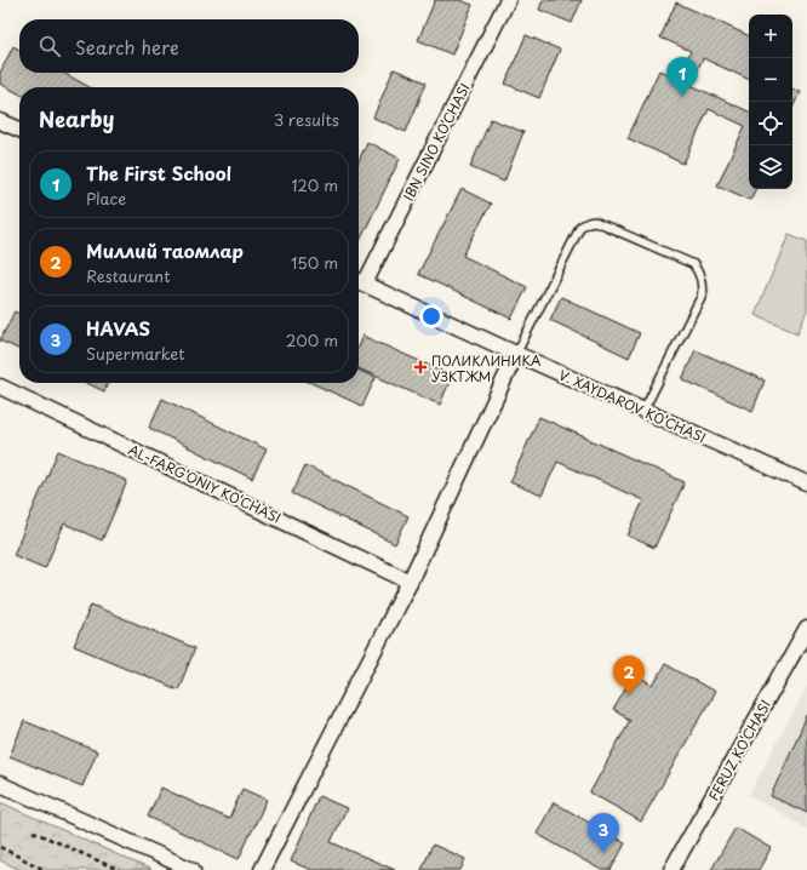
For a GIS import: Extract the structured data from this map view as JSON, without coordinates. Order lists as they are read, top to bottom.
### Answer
{
  "streets": {
    "street": [
      "IBN SINO KO‘CHASI",
      "V. XAYDAROV KO‘CHASI",
      "AL-FARG‘ONIY KO‘CHASI",
      "FERUZ KO‘CHASI"
    ]
  },
  "crossings": [
    ["IBN SINO KO‘CHASI", "V. XAYDAROV KO‘CHASI"]
  ],
  "places": {
    "health": ["ПОЛИКЛИНИКА УЗКТЖМ"]
  },
  "page": {
    "map_buttons": ["+", "−"],
    "search": "Search here",
    "pins": ["1", "2", "3"],
    "heading": ["Nearby", "3 results"],
    "list": [
      {
        "mark": "1",
        "name": "The First School",
        "note": "Place",
        "value": "120 m"
      },
      {
        "mark": "2",
        "name": "Миллий таомлар",
        "note": "Restaurant",
        "value": "150 m"
      },
      {
        "mark": "3",
        "name": "HAVAS",
        "note": "Supermarket",
        "value": "200 m"
      }
    ]
  }
}
